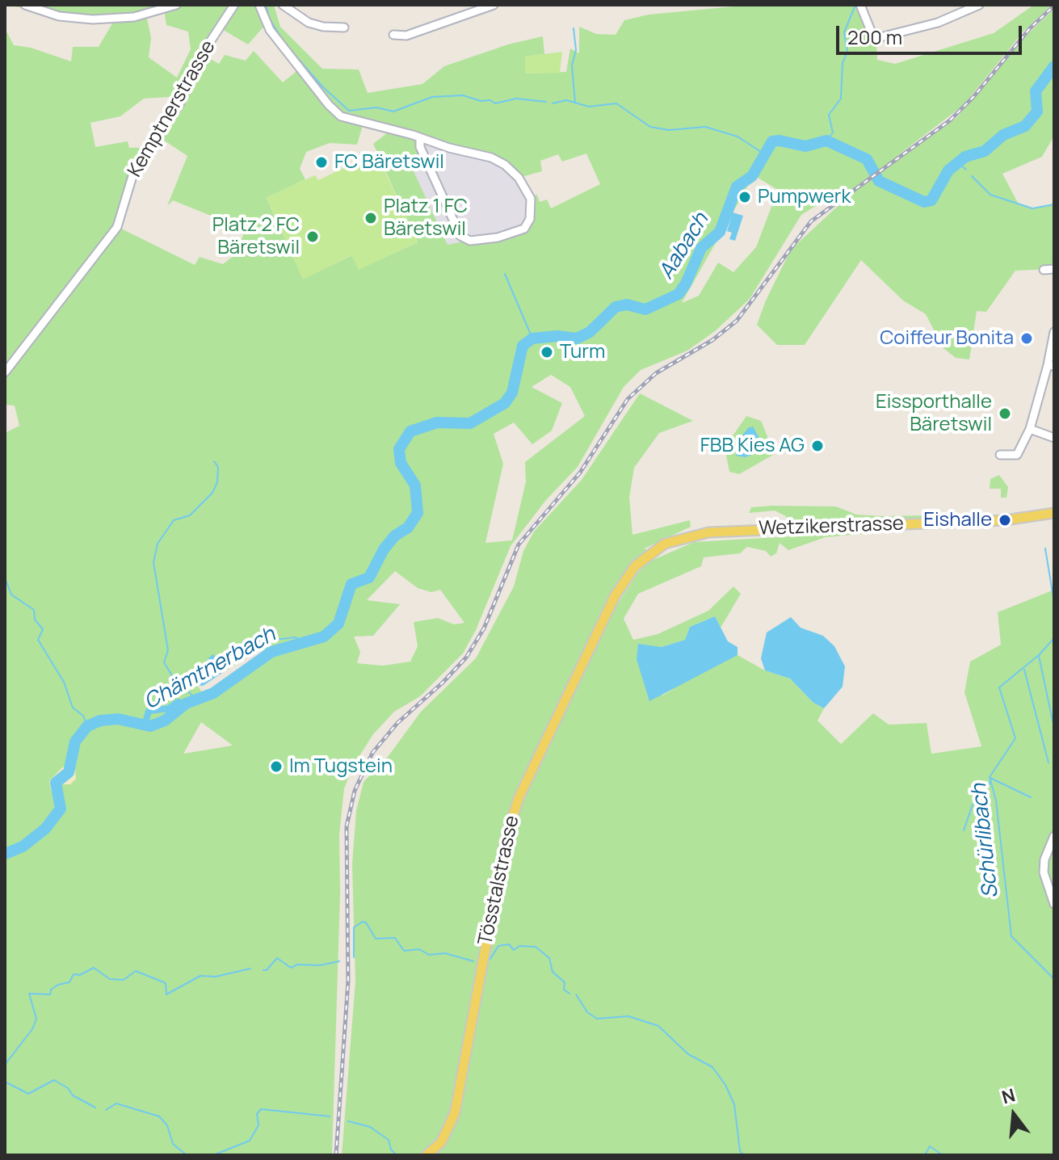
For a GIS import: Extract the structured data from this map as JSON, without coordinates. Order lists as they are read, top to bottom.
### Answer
{
  "streets": {
    "main road": ["Wetzikerstrasse", "Tösstalstrasse"],
    "street": ["Kemptnerstrasse"]
  },
  "crossings": [
    ["Wetzikerstrasse", "Tösstalstrasse"]
  ],
  "water": ["Aabach", "Chämtnerbach", "Schürlibach"],
  "places": [
    "FC Bäretswil",
    "Pumpwerk",
    "Platz 1 FC Bäretswil",
    "Platz 2 FC Bäretswil",
    "Coiffeur Bonita",
    "Turm",
    "Eissporthalle Bäretswil",
    "FBB Kies AG",
    "Eishalle",
    "Im Tugstein"
  ],
  "scale_bar": "200 m",
  "north": "top"
}
